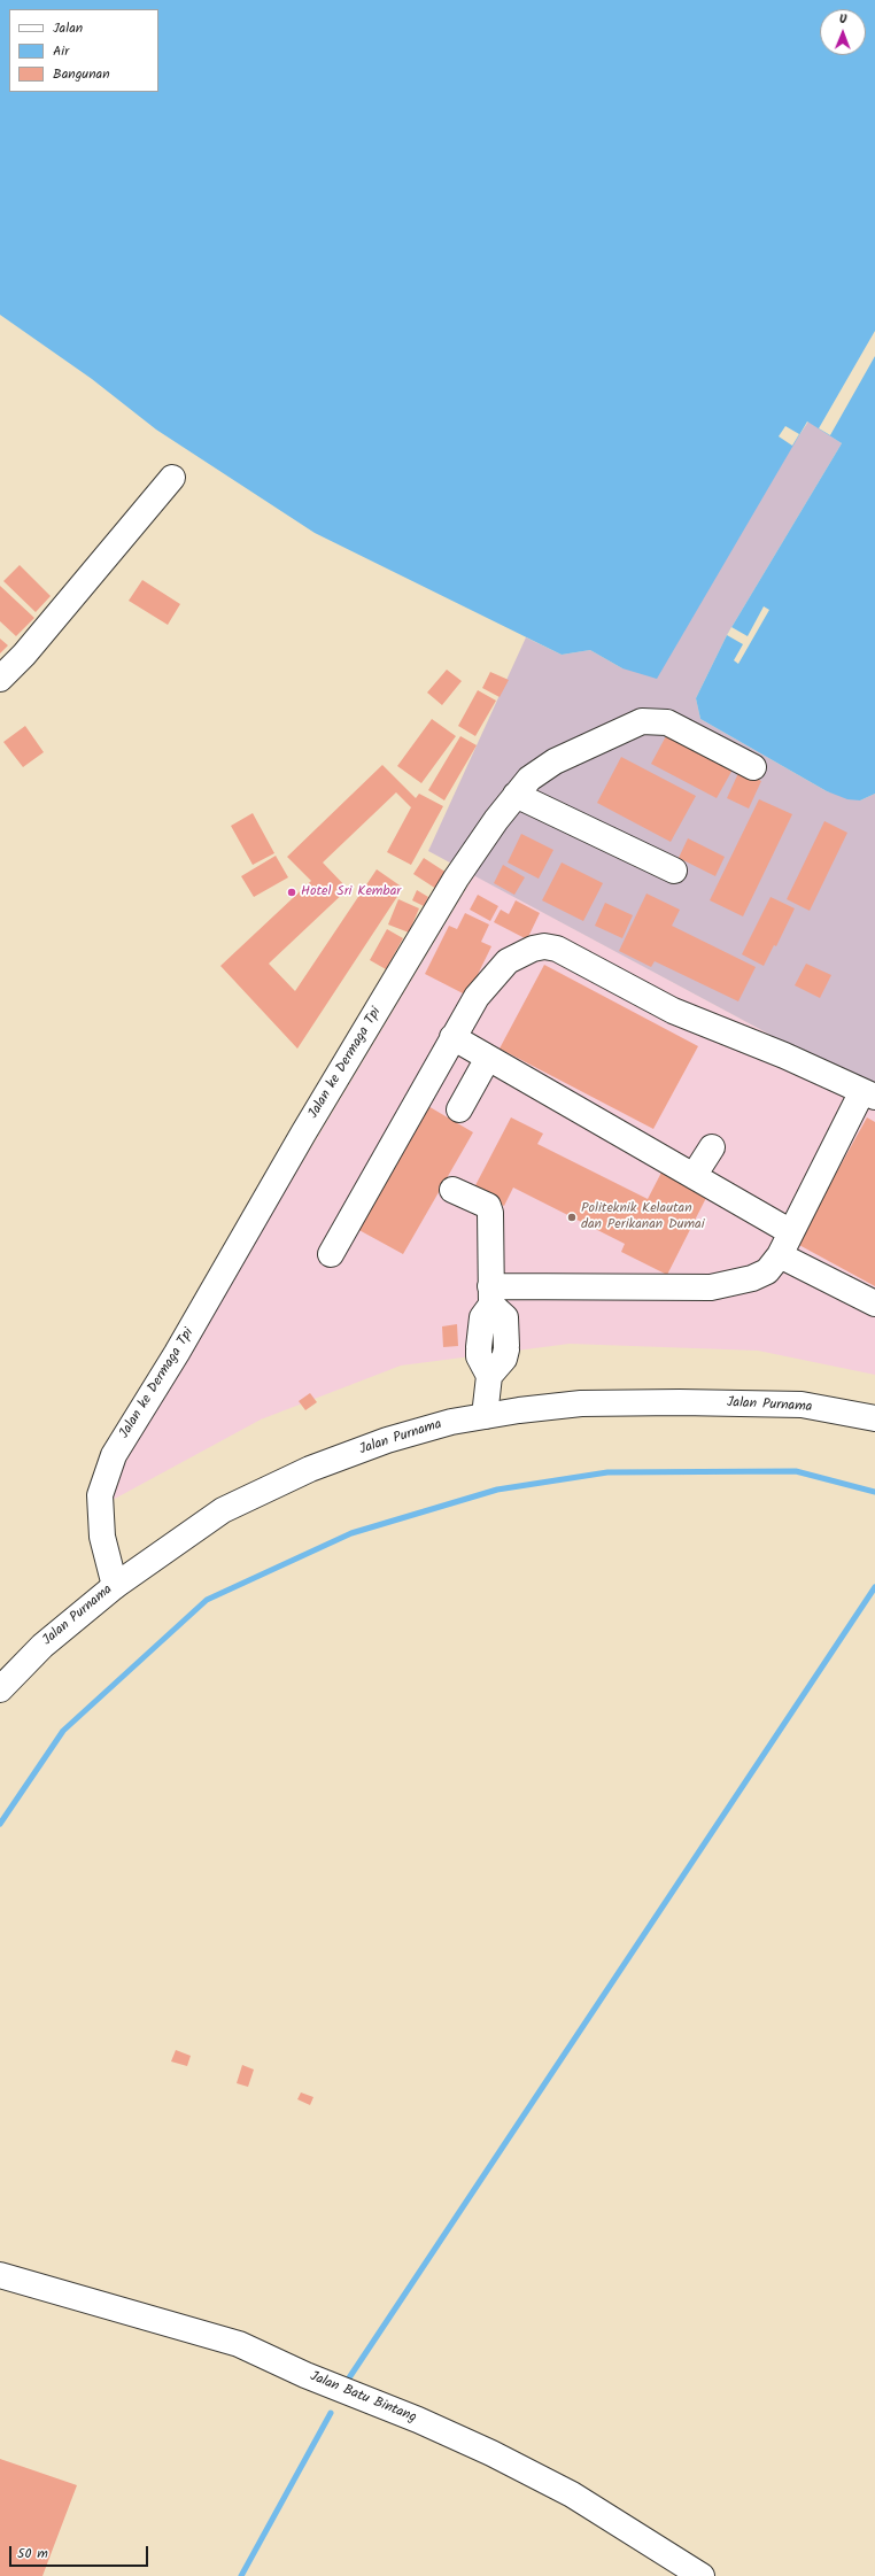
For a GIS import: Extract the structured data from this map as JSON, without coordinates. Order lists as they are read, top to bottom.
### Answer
{
  "streets": {
    "street": ["Jalan ke Dermaga Tpi", "Jalan Purnama", "Jalan Batu Bintang"]
  },
  "crossings": [
    ["Jalan ke Dermaga Tpi", "Jalan Purnama"]
  ],
  "places": ["Hotel Sri Kembar", "Politeknik Kelautan dan Perikanan Dumai"],
  "legend": ["Jalan", "Air", "Bangunan"],
  "scale_bar": "50 m",
  "north": "top"
}
